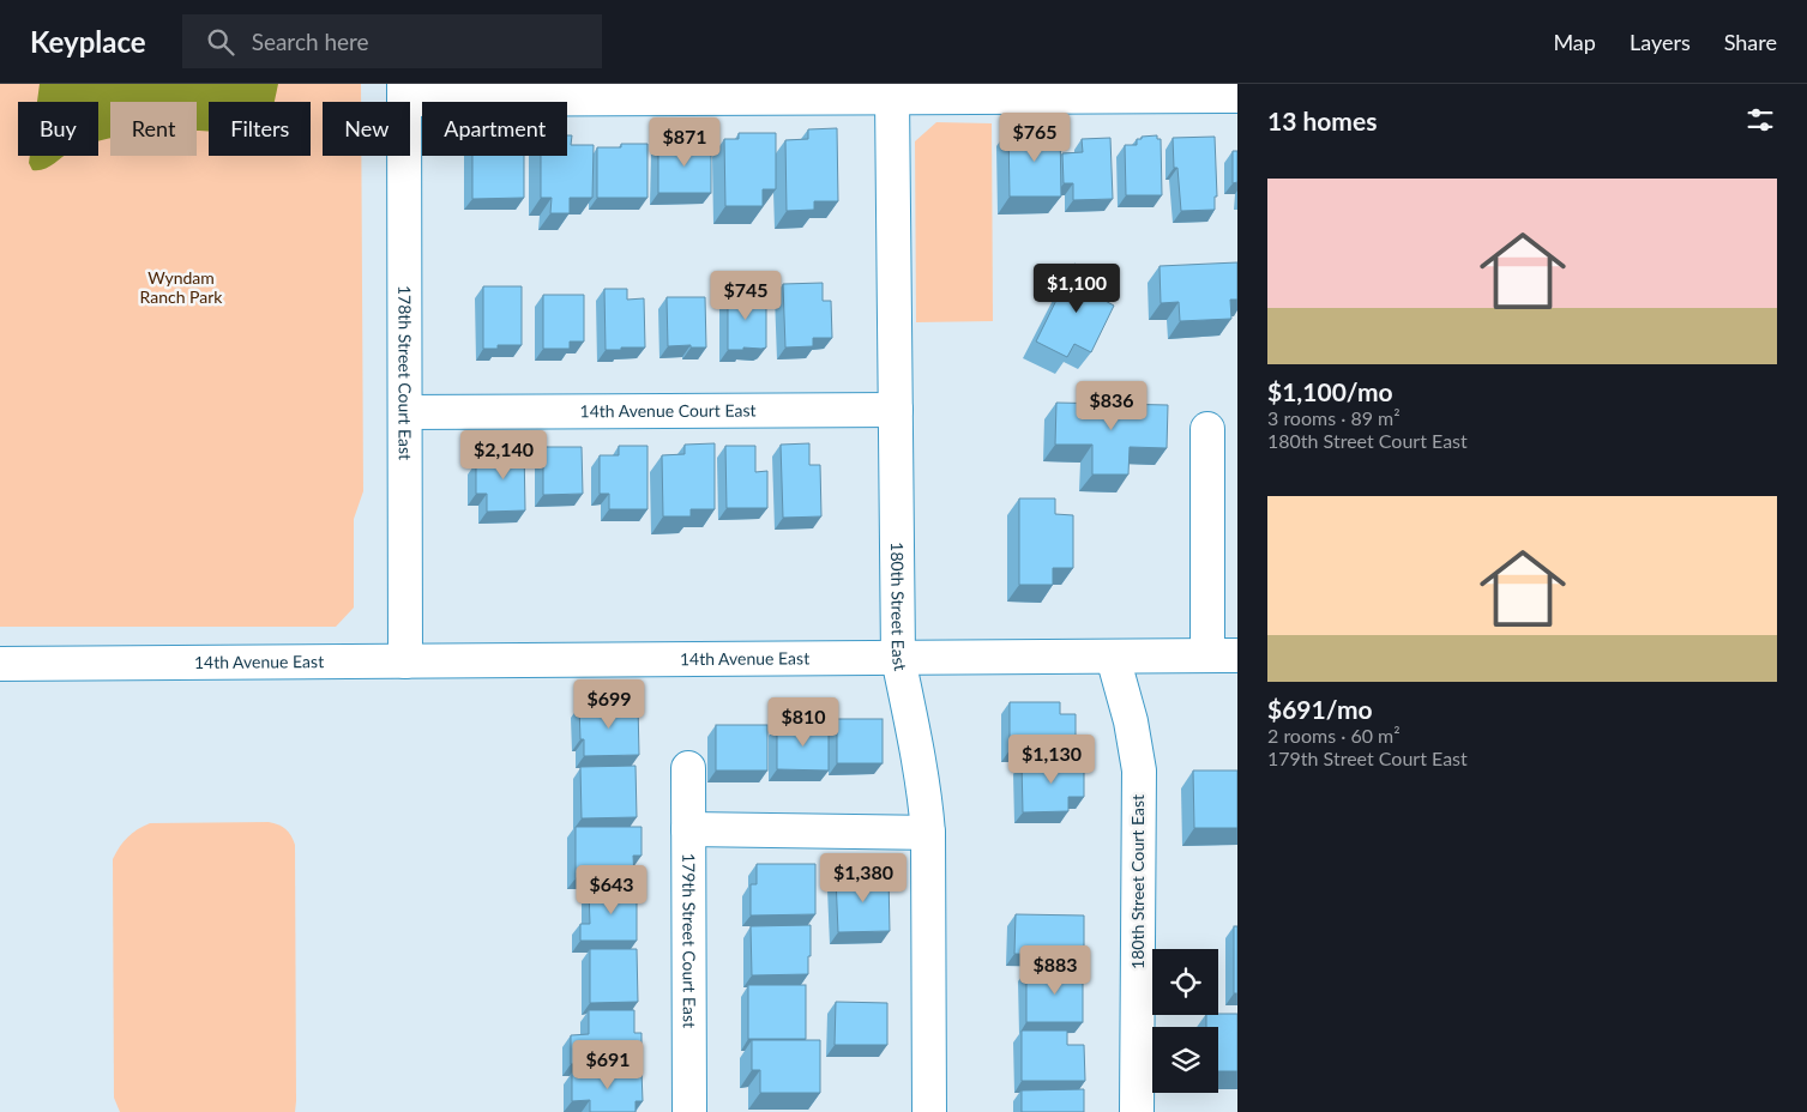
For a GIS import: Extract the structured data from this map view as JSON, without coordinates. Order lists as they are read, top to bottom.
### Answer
{
  "streets": {
    "street": [
      "178th Street Court East",
      "14th Avenue Court East",
      "180th Street East",
      "14th Avenue East",
      "180th Street Court East",
      "179th Street Court East"
    ]
  },
  "crossings": [
    ["178th Street Court East", "14th Avenue Court East"],
    ["178th Street Court East", "14th Avenue East"],
    ["14th Avenue Court East", "180th Street East"],
    ["180th Street East", "14th Avenue East"],
    ["14th Avenue East", "180th Street Court East"]
  ],
  "parks": ["Wyndam Ranch Park"],
  "page": {
    "header": "Keyplace",
    "search": "Search here",
    "nav": ["Map", "Layers", "Share"],
    "heading": "13 homes",
    "chip": [
      "Buy",
      "Rent",
      "Filters",
      "New",
      "Apartment"
    ],
    "price": [
      "$765",
      "$871",
      "$1,100",
      "$745",
      "$836",
      "$2,140",
      "$699",
      "$810",
      "$1,130",
      "$1,380",
      "$643",
      "$883",
      "$691"
    ],
    "list": [
      {
        "name": "$1,100/mo",
        "note": "3 rooms · 89 m² · 180th Street Court East"
      },
      {
        "name": "$691/mo",
        "note": "2 rooms · 60 m² · 179th Street Court East"
      }
    ]
  }
}
